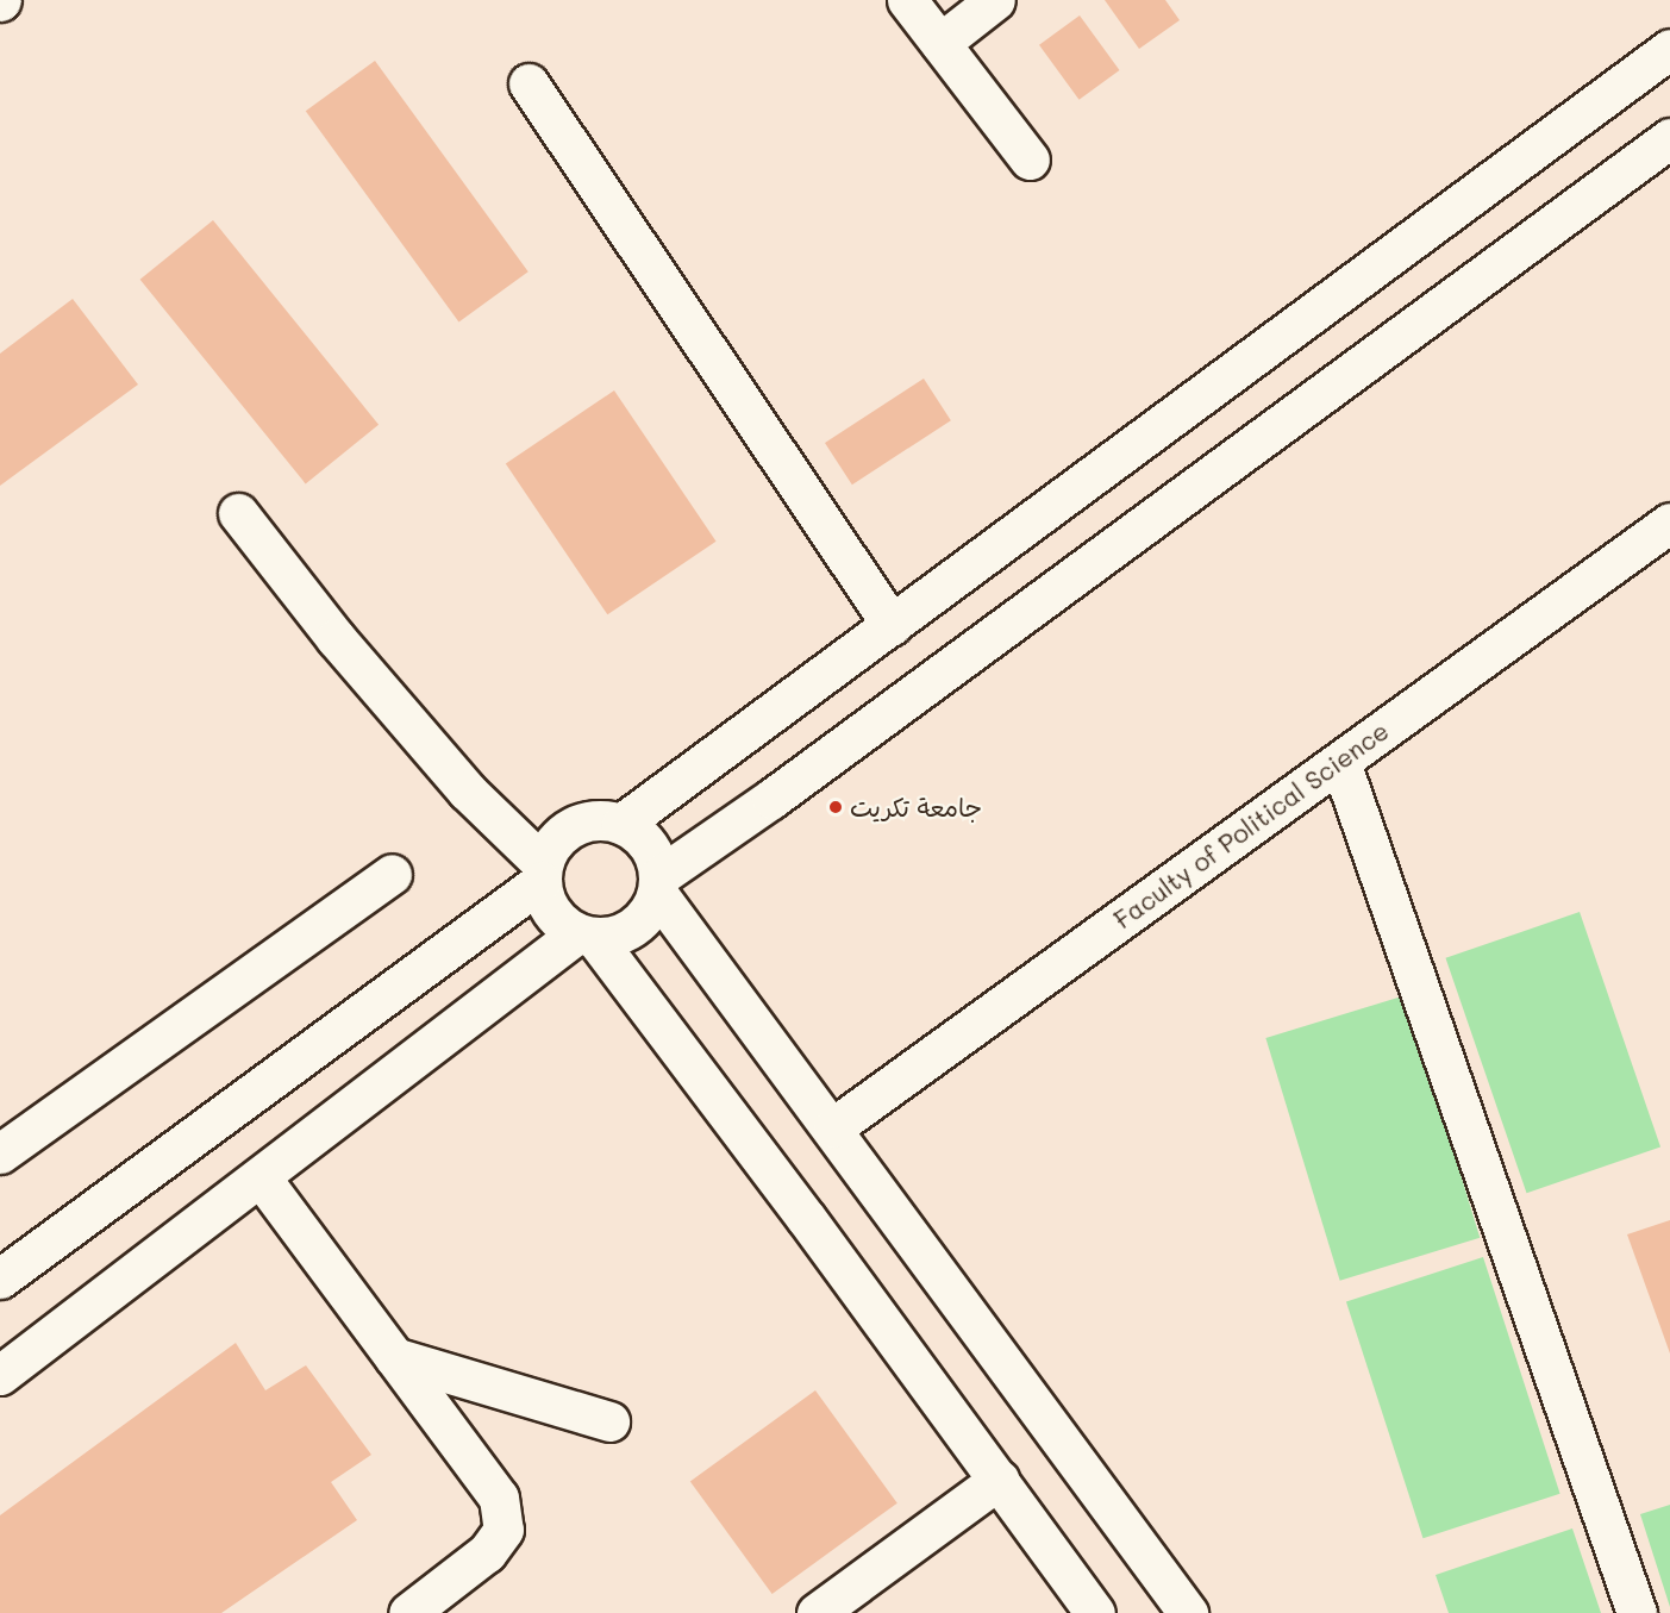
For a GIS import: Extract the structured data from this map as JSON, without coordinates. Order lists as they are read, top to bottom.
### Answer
{
  "streets": {
    "street": ["Faculty of Political Science"]
  },
  "places": ["جامعة تكريت"]
}
